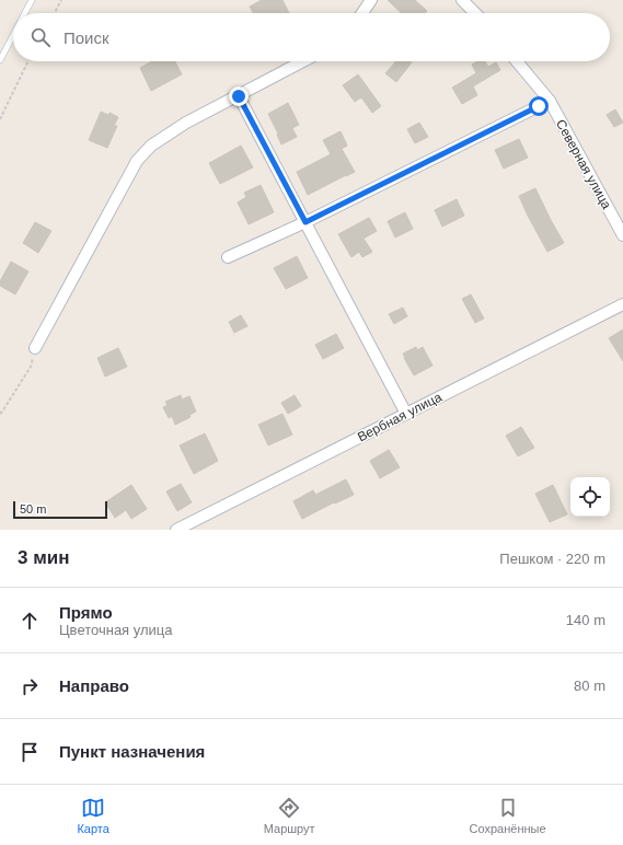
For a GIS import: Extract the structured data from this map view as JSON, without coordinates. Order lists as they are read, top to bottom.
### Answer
{
  "streets": {
    "street": ["Северная улица", "Вербная улица"]
  },
  "scale_bar": "50 m",
  "page": {
    "search": "Поиск",
    "scale": "50 m",
    "heading": ["3 мин", "Пешком · 220 m"],
    "list": [
      ["Прямо", "Цветочная улица", "140 m"],
      ["Направо", "80 m"],
      "Пункт назначения"
    ],
    "nav": ["Карта", "Маршрут", "Сохранённые"]
  }
}
